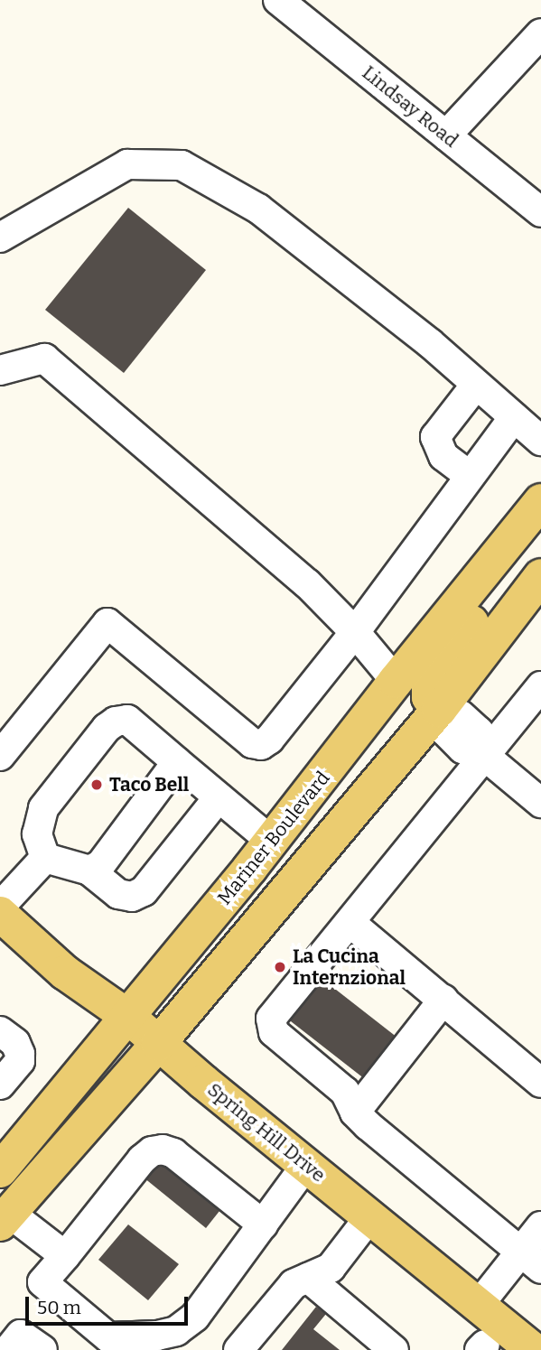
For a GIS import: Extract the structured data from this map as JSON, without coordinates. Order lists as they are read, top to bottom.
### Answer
{
  "streets": {
    "main road": ["Mariner Boulevard", "Spring Hill Drive"],
    "street": ["Lindsay Road"]
  },
  "crossings": [
    ["Mariner Boulevard", "Spring Hill Drive"]
  ],
  "places": ["Taco Bell", "La Cucina Internzional"],
  "scale_bar": "50 m"
}
